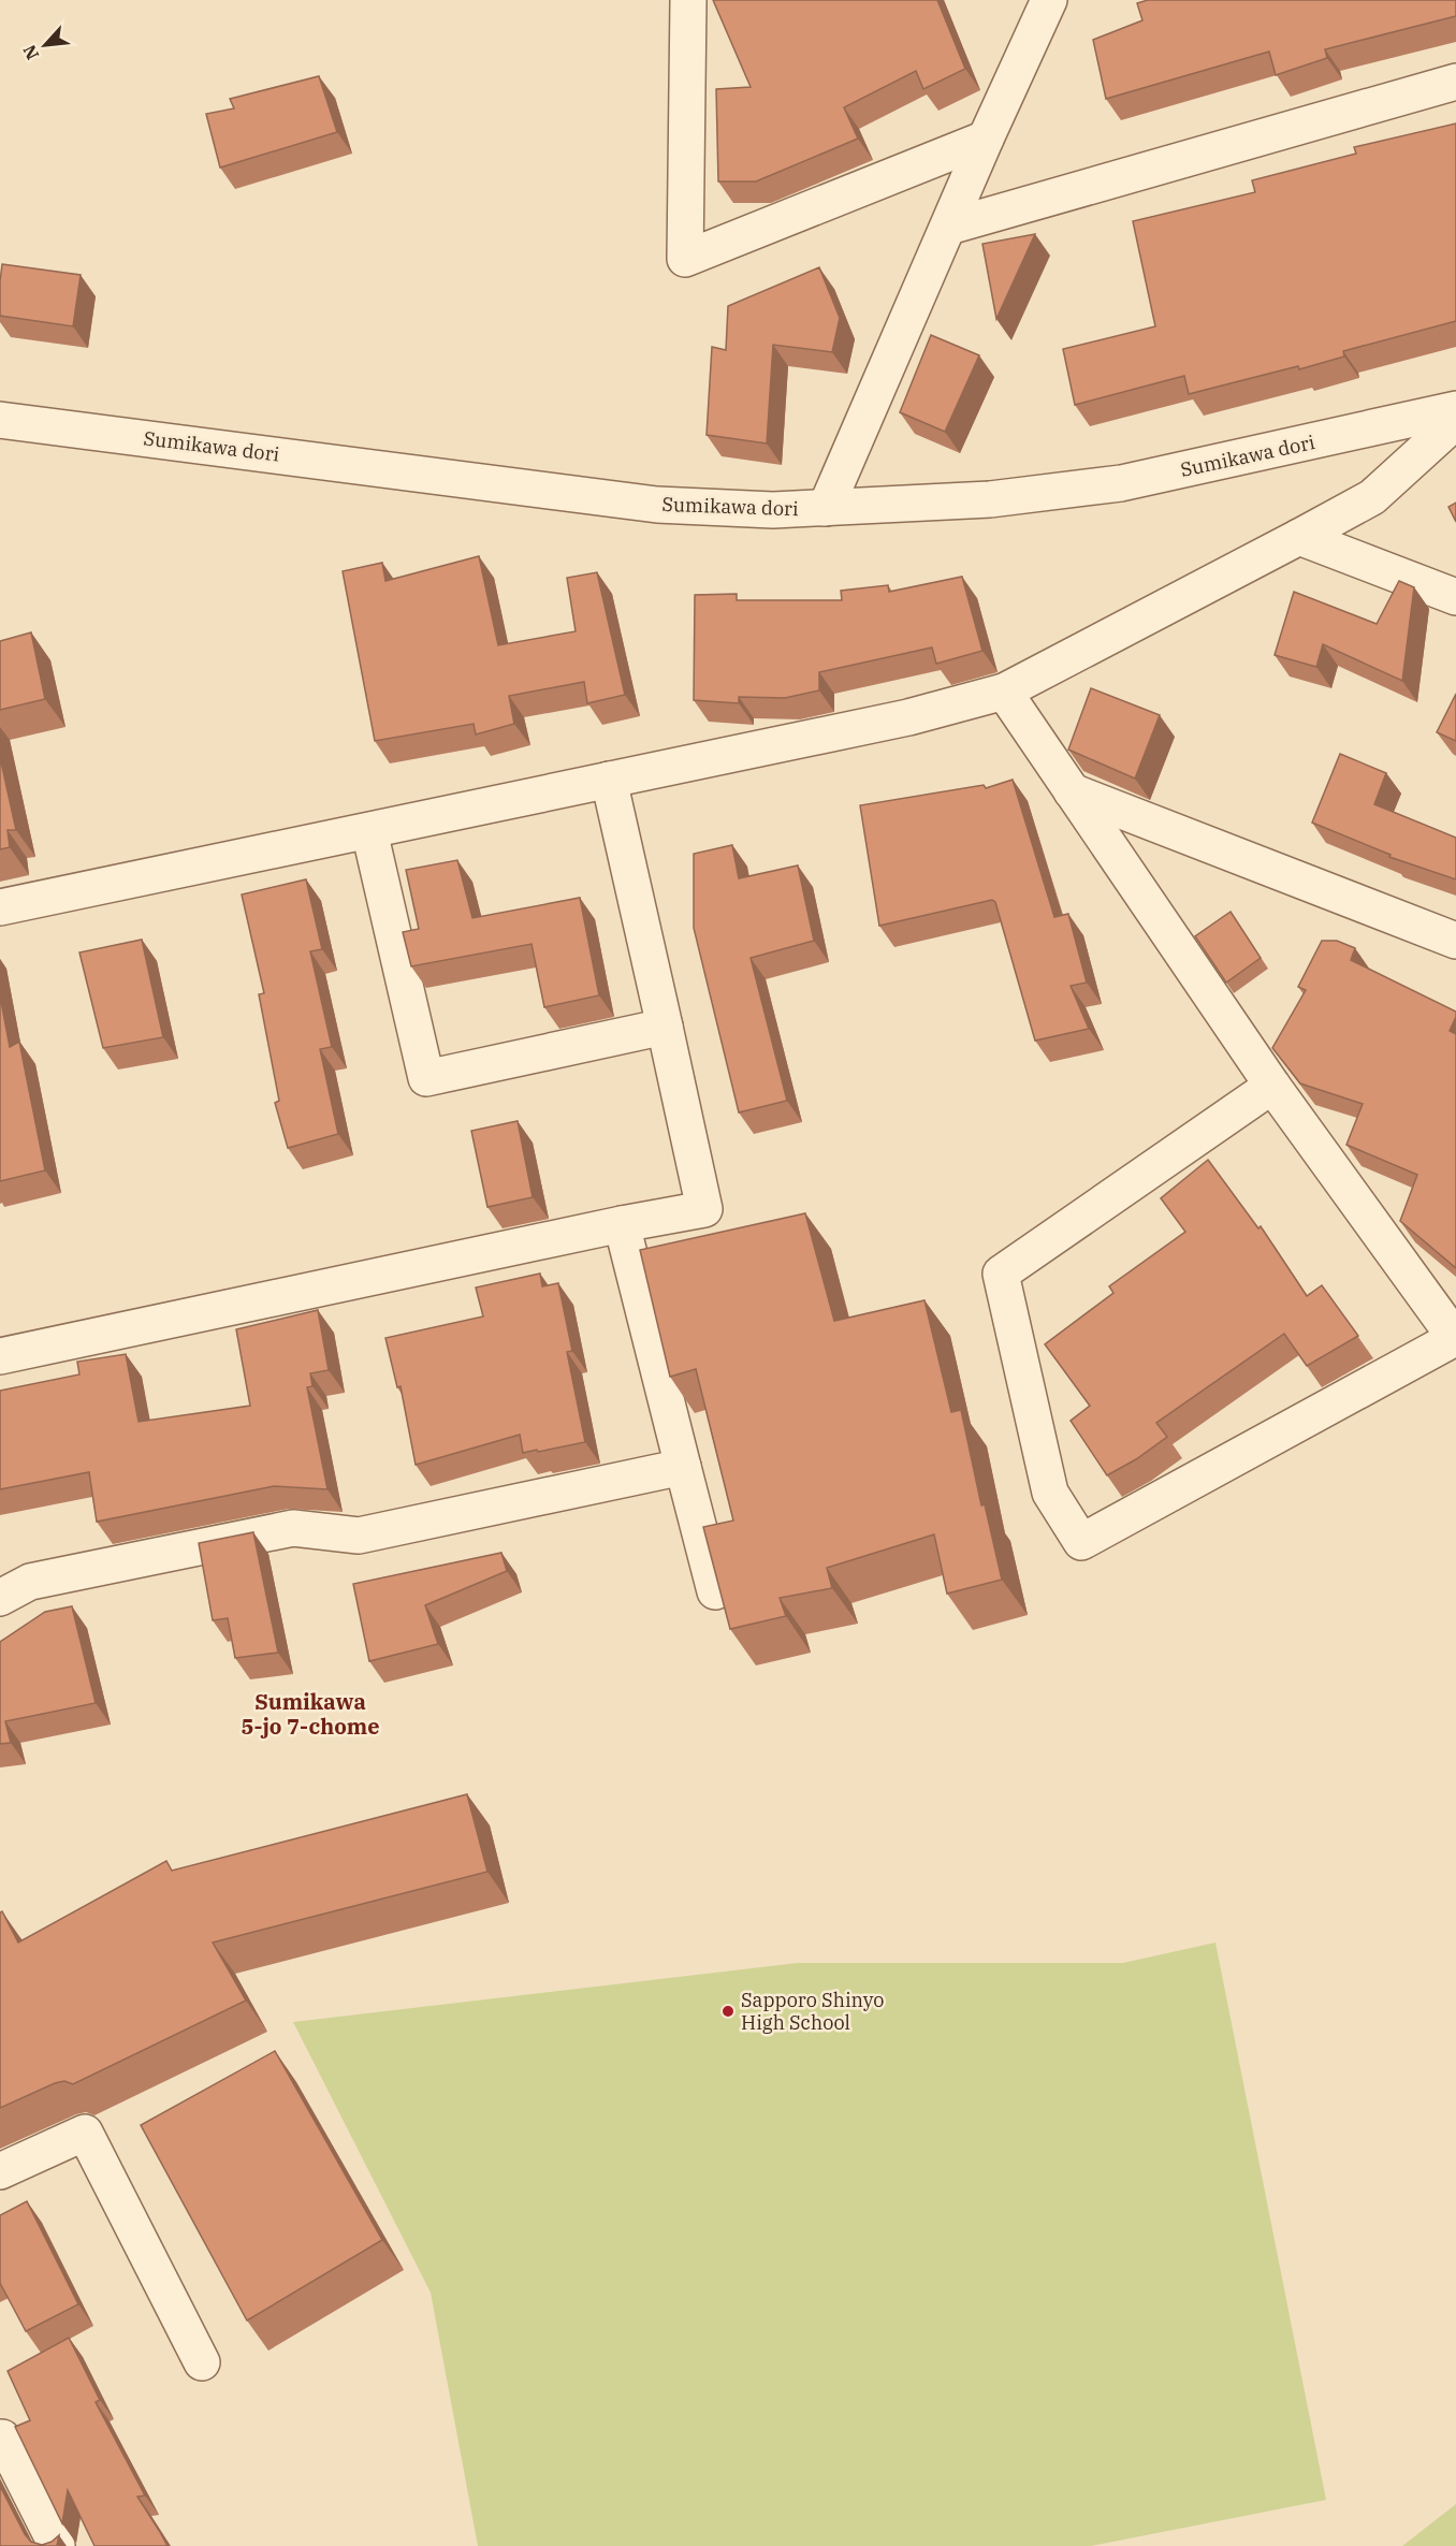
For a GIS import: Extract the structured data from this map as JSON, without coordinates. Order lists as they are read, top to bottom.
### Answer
{
  "streets": {
    "street": ["Sumikawa dori"]
  },
  "districts": ["Sumikawa 5-jo 7-chome"],
  "places": ["Sapporo Shinyo High School"],
  "north": "bottom left"
}
